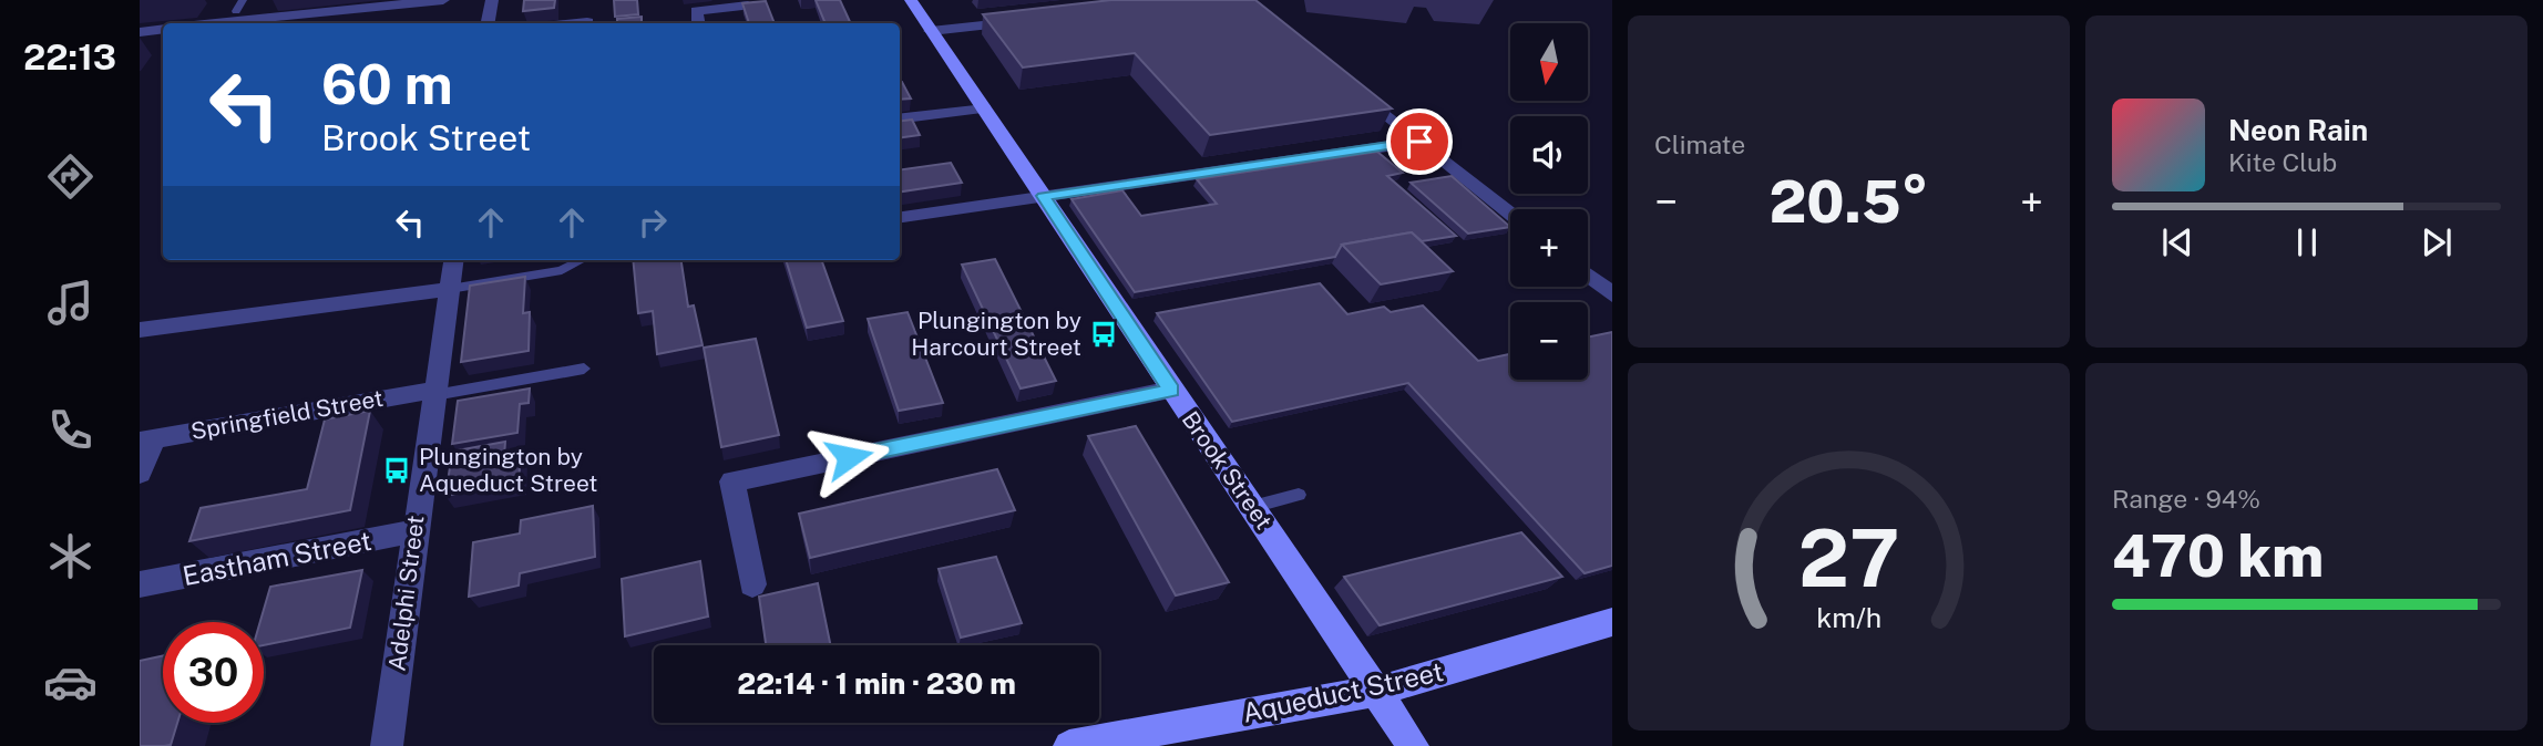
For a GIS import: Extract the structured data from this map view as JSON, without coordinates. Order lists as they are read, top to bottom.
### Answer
{
  "streets": {
    "street": [
      "Springfield Street",
      "Brook Street",
      "Eastham Street",
      "Adelphi Street",
      "Aqueduct Street"
    ]
  },
  "crossings": [
    ["Springfield Street", "Adelphi Street"],
    ["Brook Street", "Aqueduct Street"],
    ["Eastham Street", "Adelphi Street"]
  ],
  "places": {
    "bus stop": ["Plungington by Harcourt Street", "Plungington by Aqueduct Street"]
  },
  "north": "bottom",
  "page": {
    "tabs": "22:13",
    "tile": [
      "Climate",
      ["Range · 94%", "470 km"]
    ],
    "map_buttons": ["+", "−"],
    "turn": ["60 m", "Brook Street"],
    "song": ["Neon Rain", "Kite Club"],
    "heat": ["−", "20.5°", "+"],
    "limit": "30",
    "trip": "22:14 · 1 min · 230 m",
    "gauge": ["27", "km/h"]
  }
}
